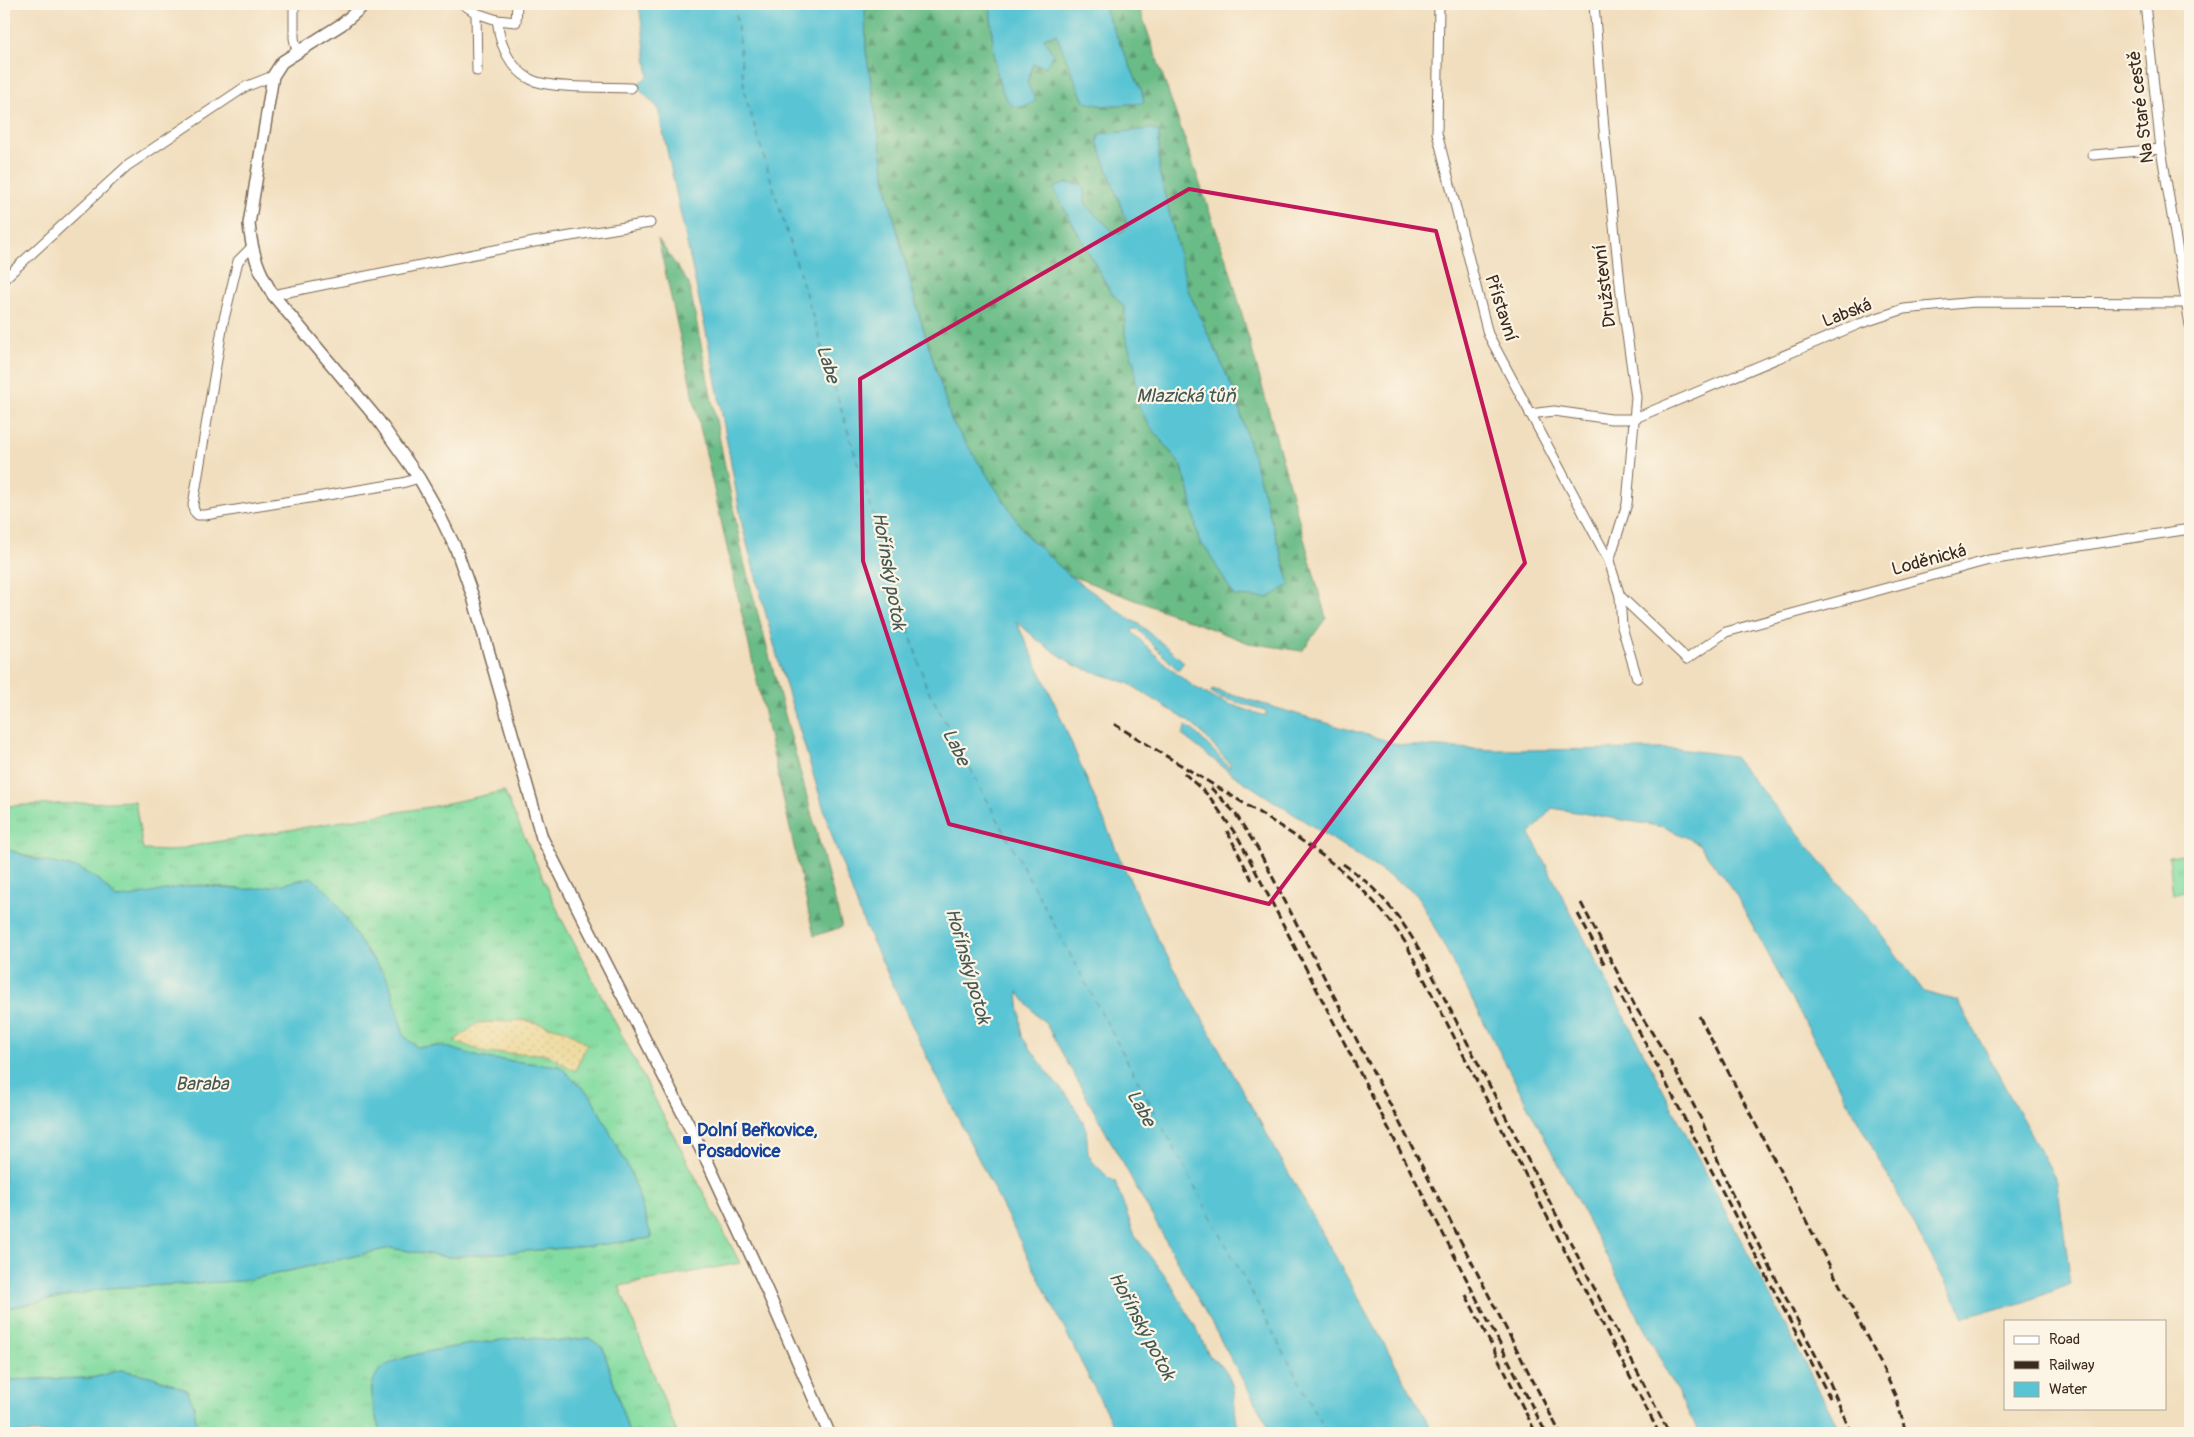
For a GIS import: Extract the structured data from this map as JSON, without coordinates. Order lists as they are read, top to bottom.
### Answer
{
  "streets": {
    "street": [
      "Na Staré cestě",
      "Družstevní",
      "Přístavní",
      "Labská",
      "Loděnická"
    ]
  },
  "crossings": [
    ["Na Staré cestě", "Labská"],
    ["Družstevní", "Přístavní"],
    ["Družstevní", "Labská"],
    ["Přístavní", "Labská"],
    ["Přístavní", "Loděnická"]
  ],
  "water": [
    "Labe",
    "Mlazická tůň",
    "Hořínský potok",
    "Baraba"
  ],
  "places": {
    "transit": ["Dolní Beřkovice, Posadovice"]
  },
  "legend": ["Road", "Railway", "Water"]
}
